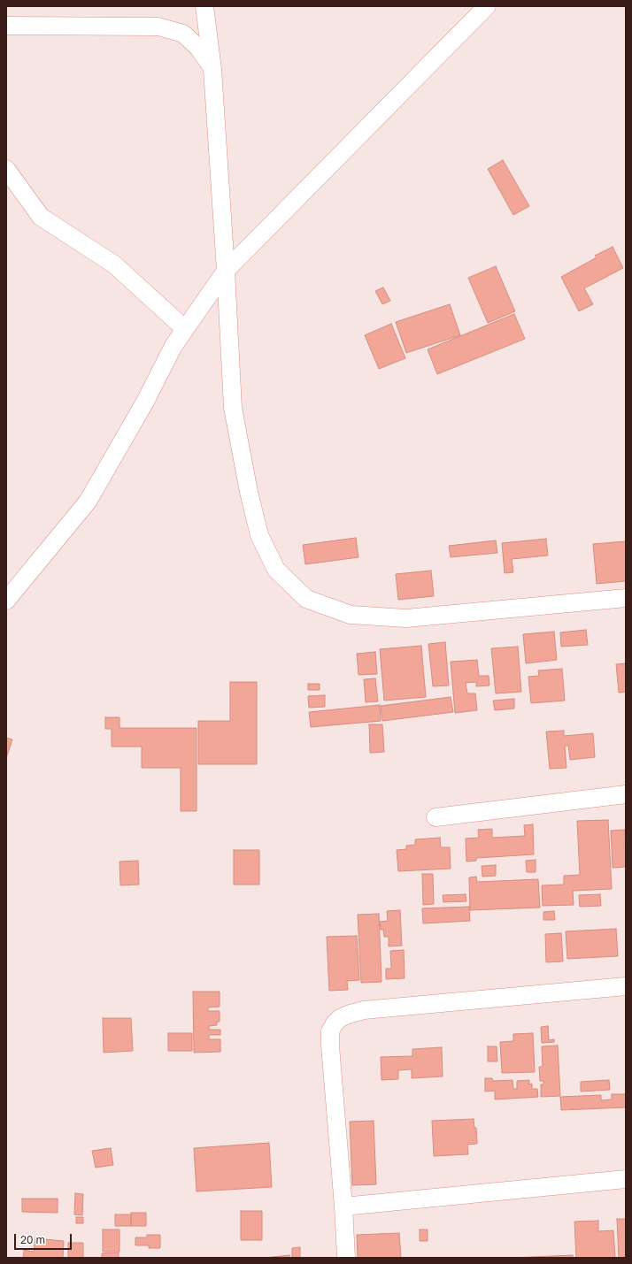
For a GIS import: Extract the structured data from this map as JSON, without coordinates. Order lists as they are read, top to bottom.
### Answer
{
  "scale_bar": "20 m"
}
